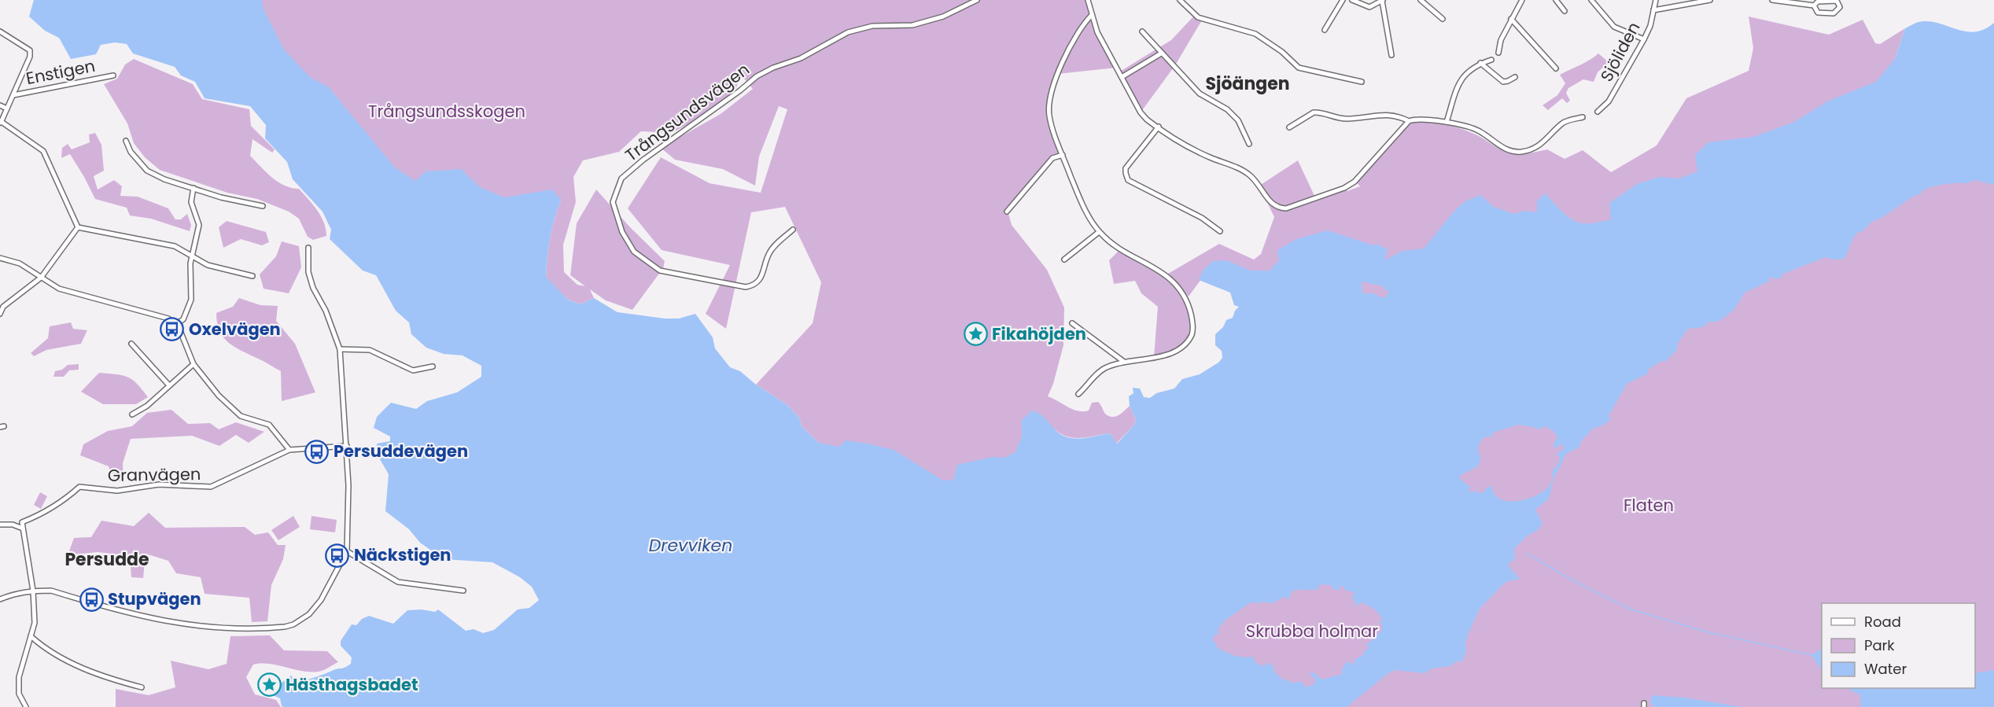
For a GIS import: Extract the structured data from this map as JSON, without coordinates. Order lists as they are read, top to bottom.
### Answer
{
  "streets": {
    "street": [
      "Sjöliden",
      "Enstigen",
      "Trångsundsvägen",
      "Granvägen"
    ]
  },
  "districts": ["Sjöängen", "Persudde"],
  "water": ["Drevviken"],
  "parks": ["Trångsundsskogen", "Flaten", "Skrubba holmar"],
  "places": {
    "bus stop": [
      "Oxelvägen",
      "Persuddevägen",
      "Näckstigen",
      "Stupvägen"
    ],
    "place": ["Fikahöjden", "Hästhagsbadet"]
  },
  "legend": ["Road", "Park", "Water"]
}
